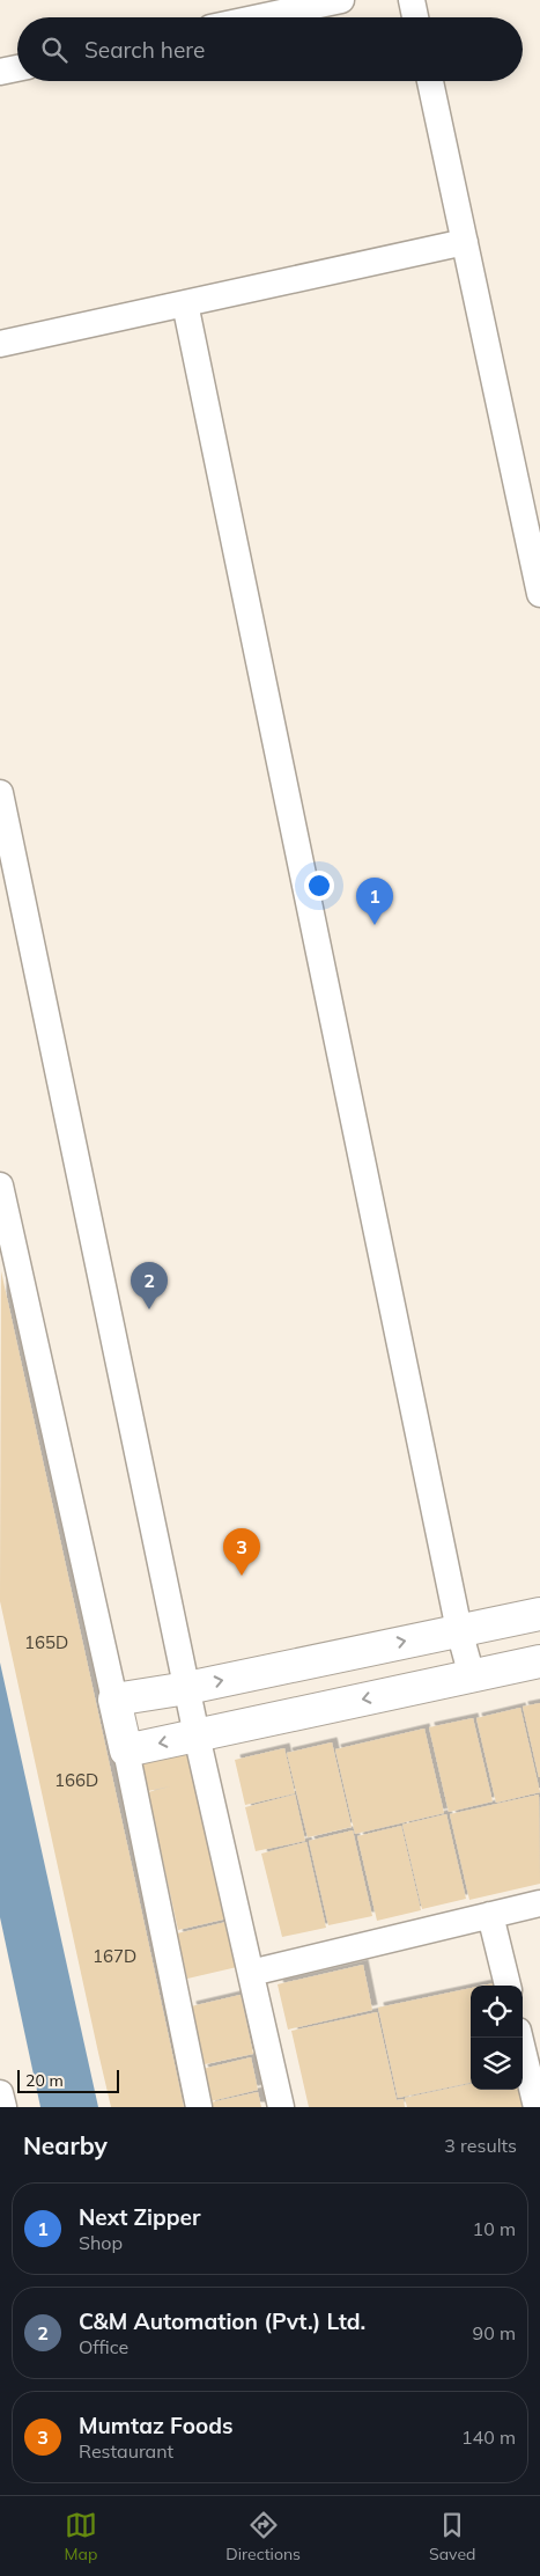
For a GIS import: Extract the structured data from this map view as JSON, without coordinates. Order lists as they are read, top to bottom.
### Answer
{
  "house_numbers": ["165D", "166D", "167D"],
  "scale_bar": "20 m",
  "page": {
    "search": "Search here",
    "pins": ["1", "2", "3"],
    "scale": "20 m",
    "heading": ["Nearby", "3 results"],
    "list": [
      {
        "mark": "1",
        "name": "Next Zipper",
        "note": "Shop",
        "value": "10 m"
      },
      {
        "mark": "2",
        "name": "C&M Automation (Pvt.) Ltd.",
        "note": "Office",
        "value": "90 m"
      },
      {
        "mark": "3",
        "name": "Mumtaz Foods",
        "note": "Restaurant",
        "value": "140 m"
      }
    ],
    "nav": ["Map", "Directions", "Saved"]
  }
}
